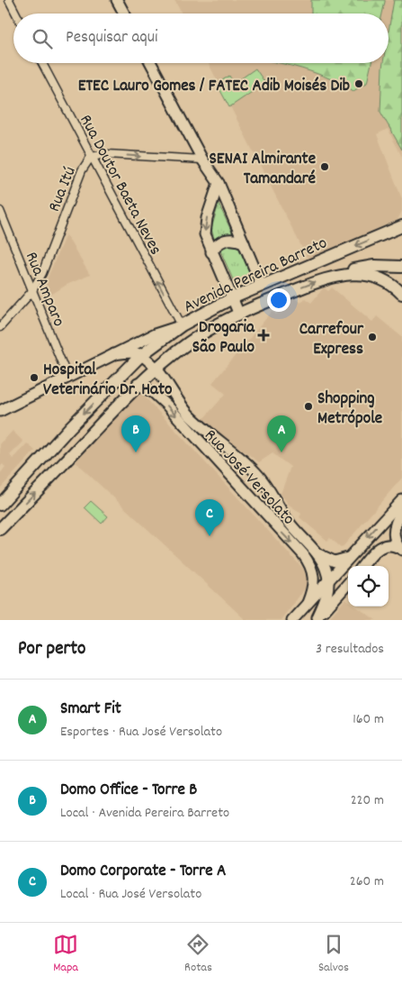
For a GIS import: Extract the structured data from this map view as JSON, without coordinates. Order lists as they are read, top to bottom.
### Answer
{
  "streets": {
    "main road": ["Avenida Pereira Barreto"],
    "street": [
      "Rua Doutor Baeta Neves",
      "Rua Itú",
      "Rua Amparo",
      "Rua José Versolato"
    ]
  },
  "crossings": [
    ["Rua Doutor Baeta Neves", "Rua Itú"],
    ["Rua Doutor Baeta Neves", "Avenida Pereira Barreto"],
    ["Rua Itú", "Rua Amparo"],
    ["Avenida Pereira Barreto", "Rua José Versolato"]
  ],
  "one_way": ["Rua Doutor Baeta Neves", "Rua Itú"],
  "places": {
    "other": [
      "ETEC Lauro Gomes / FATEC Adib Moisés Dib",
      "SENAI Almirante Tamandaré",
      "Carrefour Express",
      "Hospital Veterinário Dr. Hato",
      "Shopping Metrópole"
    ],
    "health": ["Drogaria São Paulo"]
  },
  "page": {
    "search": "Pesquisar aqui",
    "pins": ["A", "B", "C"],
    "heading": ["Por perto", "3 resultados"],
    "list": [
      {
        "mark": "A",
        "name": "Smart Fit",
        "note": "Esportes · Rua José Versolato",
        "value": "160 m"
      },
      {
        "mark": "B",
        "name": "Domo Office - Torre B",
        "note": "Local · Avenida Pereira Barreto",
        "value": "220 m"
      },
      {
        "mark": "C",
        "name": "Domo Corporate - Torre A",
        "note": "Local · Rua José Versolato",
        "value": "260 m"
      }
    ],
    "nav": ["Mapa", "Rotas", "Salvos"]
  }
}
